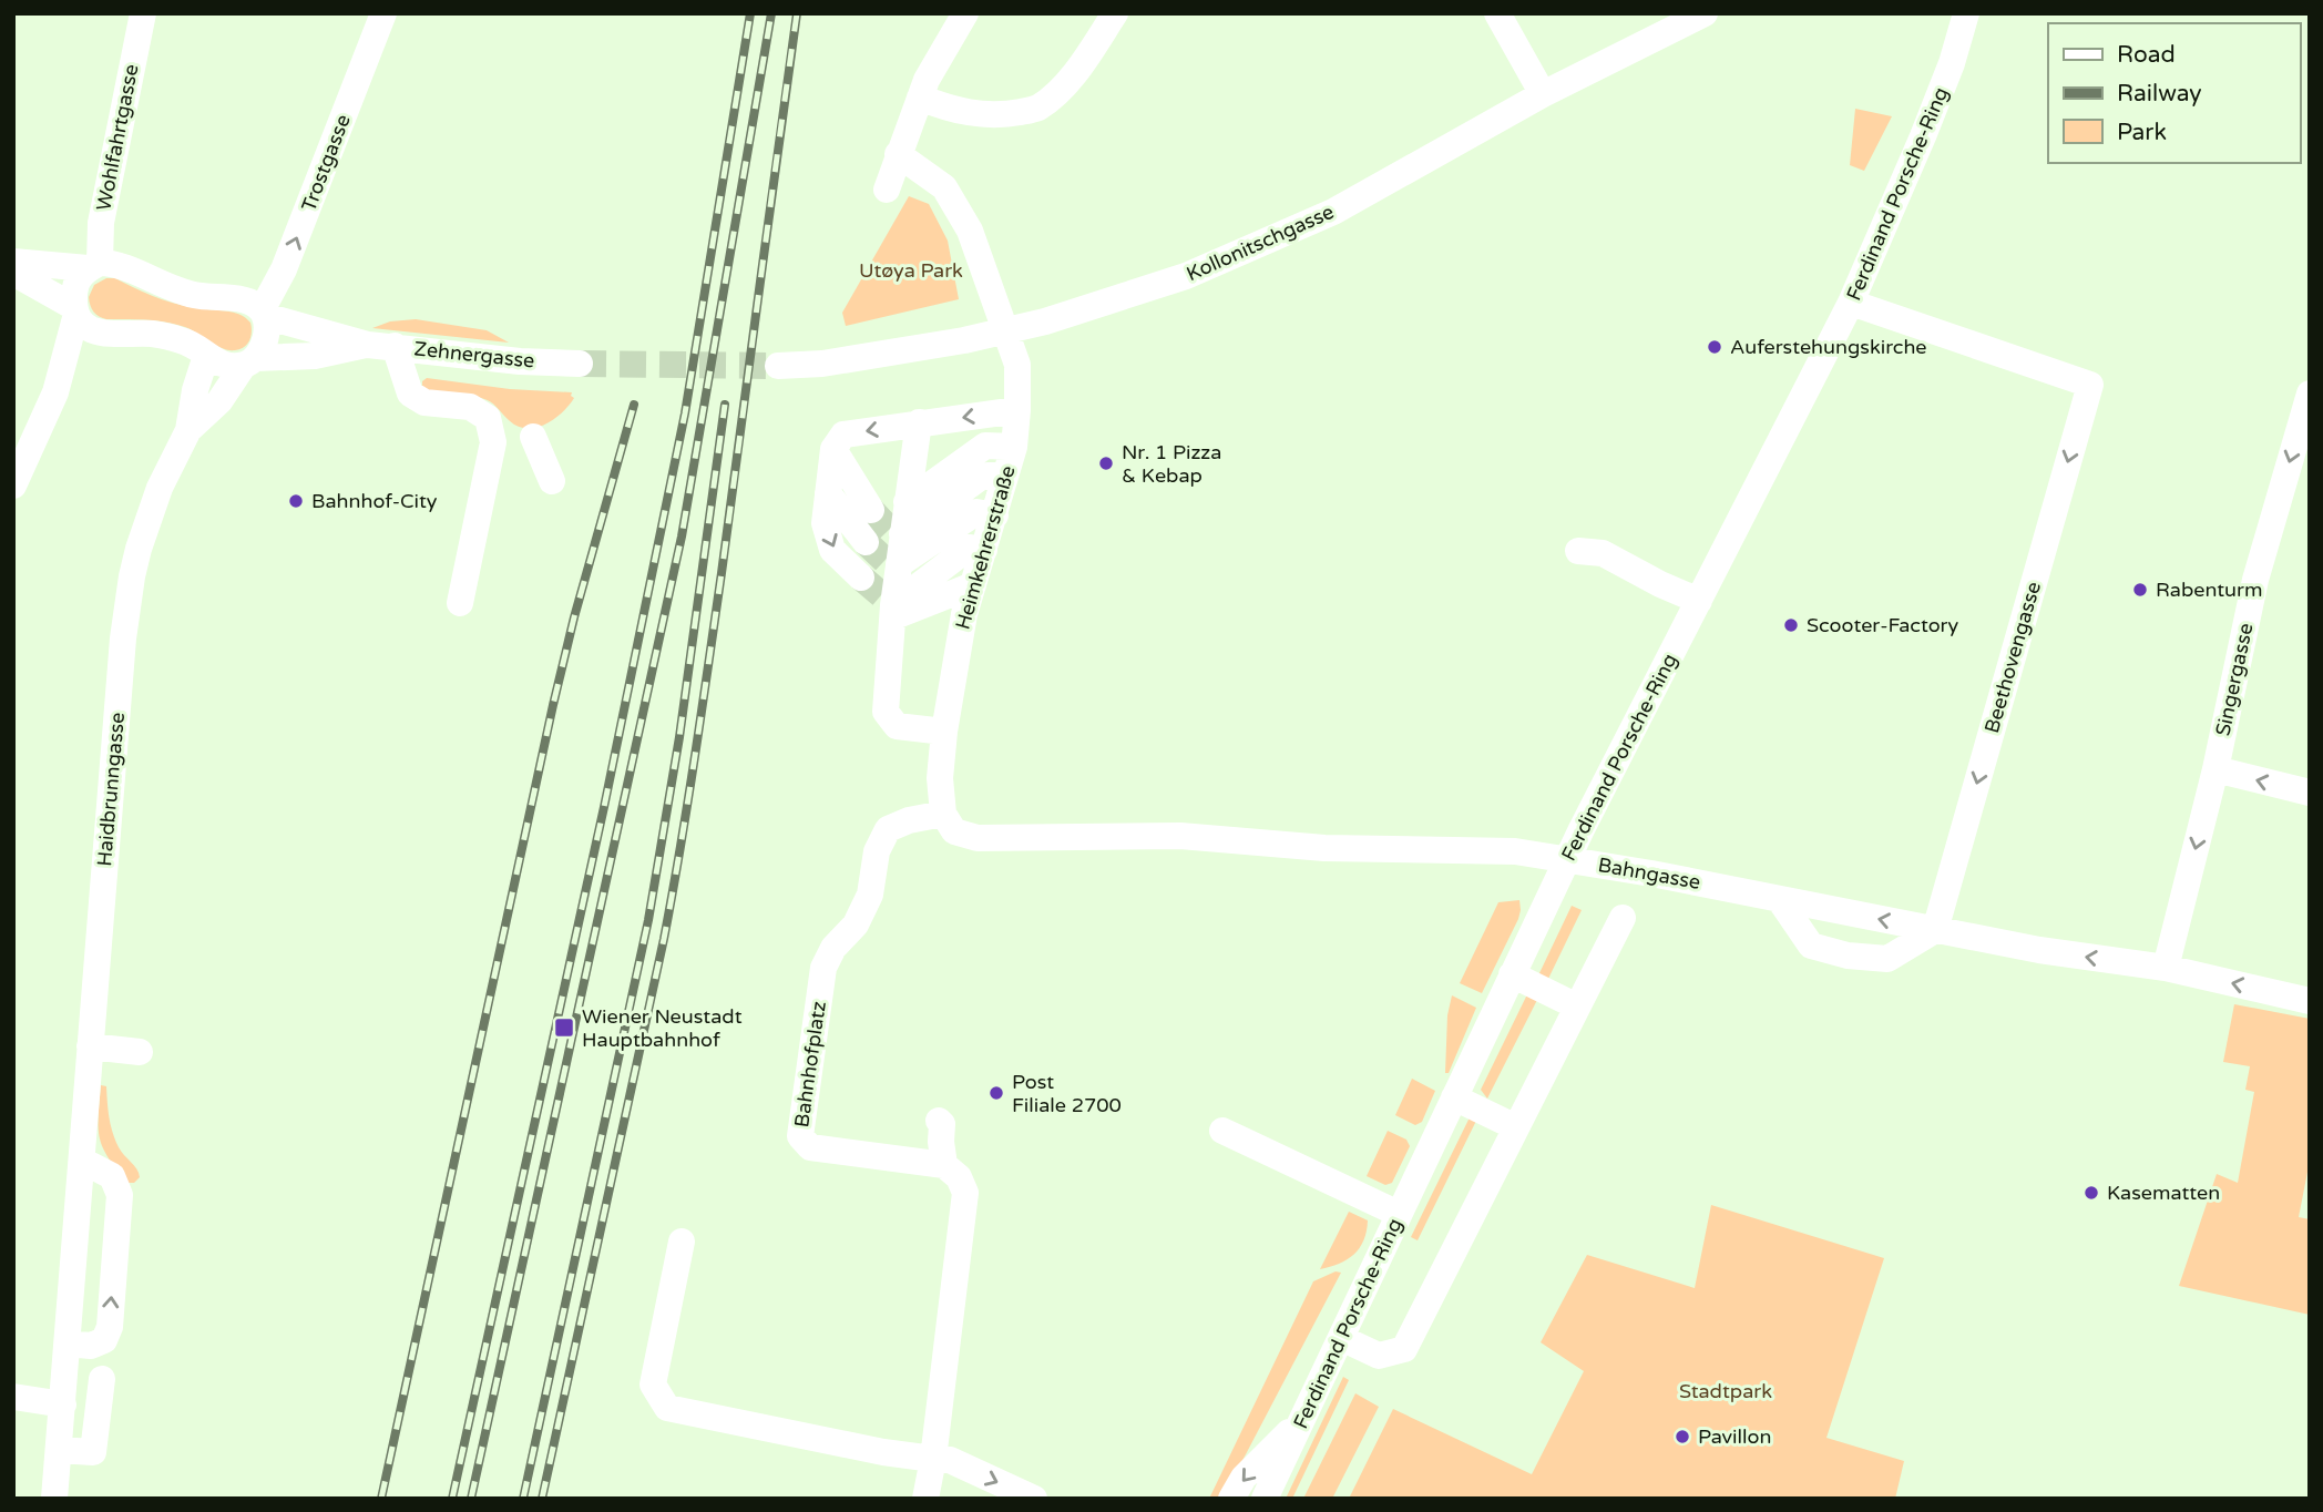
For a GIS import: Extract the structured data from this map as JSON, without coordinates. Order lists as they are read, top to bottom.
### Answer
{
  "streets": {
    "street": [
      "Wohlfahrtgasse",
      "Trostgasse",
      "Ferdinand Porsche-Ring",
      "Kollonitschgasse",
      "Zehnergasse",
      "Heimkehrerstraße",
      "Beethovengasse",
      "Singergasse",
      "Haidbrunngasse",
      "Bahngasse",
      "Bahnhofplatz"
    ]
  },
  "crossings": [
    ["Wohlfahrtgasse", "Zehnergasse"],
    ["Trostgasse", "Zehnergasse"],
    ["Trostgasse", "Haidbrunngasse"],
    ["Ferdinand Porsche-Ring", "Beethovengasse"],
    ["Ferdinand Porsche-Ring", "Bahngasse"],
    ["Kollonitschgasse", "Heimkehrerstraße"],
    ["Zehnergasse", "Haidbrunngasse"],
    ["Heimkehrerstraße", "Bahngasse"],
    ["Heimkehrerstraße", "Bahnhofplatz"],
    ["Beethovengasse", "Bahngasse"],
    ["Singergasse", "Bahngasse"],
    ["Bahngasse", "Bahnhofplatz"]
  ],
  "one_way": ["Trostgasse", "Singergasse", "Bahngasse"],
  "parks": ["Utøya Park", "Stadtpark"],
  "places": {
    "other": [
      "Auferstehungskirche",
      "Nr. 1 Pizza & Kebap",
      "Bahnhof-City",
      "Rabenturm",
      "Scooter-Factory",
      "Post Filiale 2700",
      "Kasematten",
      "Pavillon"
    ],
    "transit": ["Wiener Neustadt Hauptbahnhof"]
  },
  "legend": ["Road", "Railway", "Park"]
}
